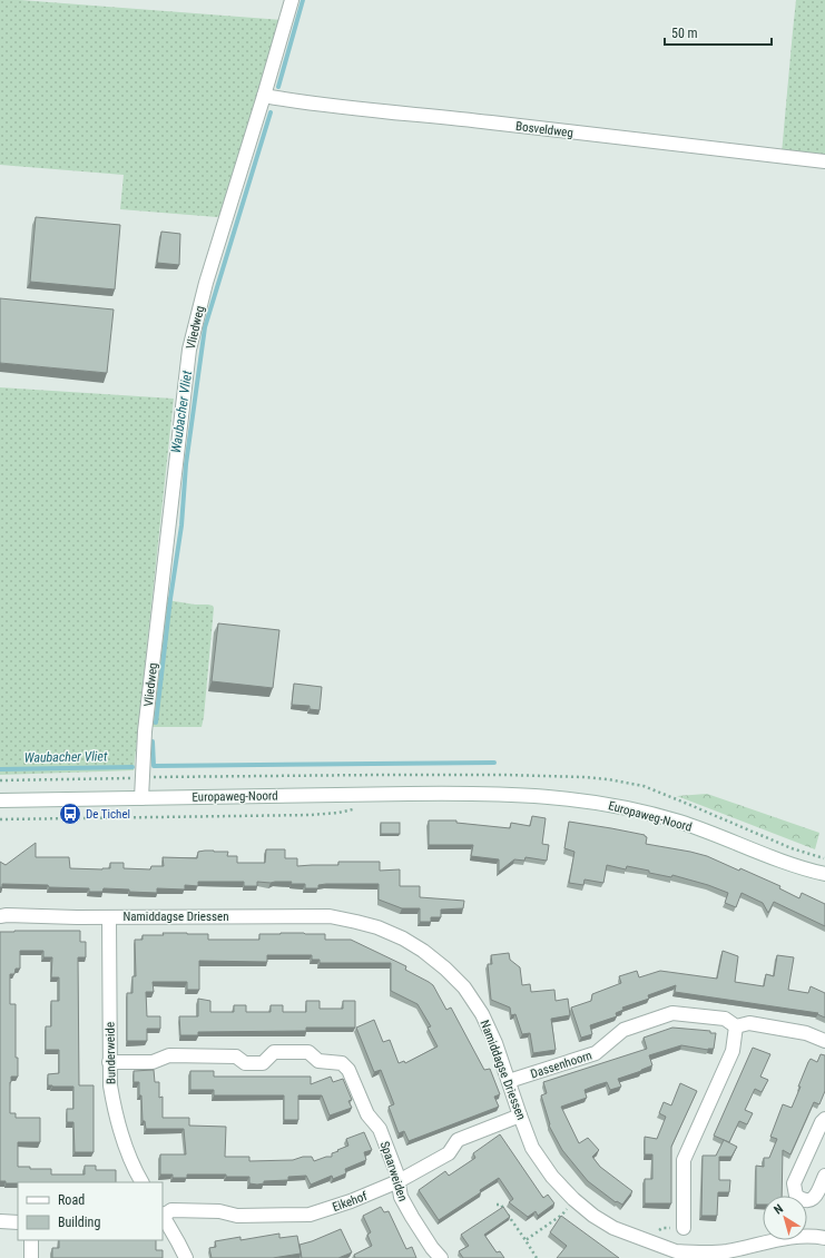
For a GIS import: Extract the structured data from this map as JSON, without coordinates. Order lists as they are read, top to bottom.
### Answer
{
  "streets": {
    "street": [
      "Bosveldweg",
      "Vliedweg",
      "Europaweg-Noord",
      "Namiddagse Driessen",
      "Bunderweide",
      "Dassenhoorn",
      "Spaarweiden",
      "Eikehof"
    ]
  },
  "crossings": [
    ["Bosveldweg", "Vliedweg"],
    ["Vliedweg", "Europaweg-Noord"],
    ["Namiddagse Driessen", "Bunderweide"],
    ["Namiddagse Driessen", "Dassenhoorn"],
    ["Namiddagse Driessen", "Eikehof"],
    ["Bunderweide", "Spaarweiden"],
    ["Spaarweiden", "Eikehof"]
  ],
  "water": ["Waubacher Vliet"],
  "places": {
    "bus stop": ["De Tichel"]
  },
  "legend": ["Road", "Building"],
  "scale_bar": "50 m",
  "north": "top left"
}
